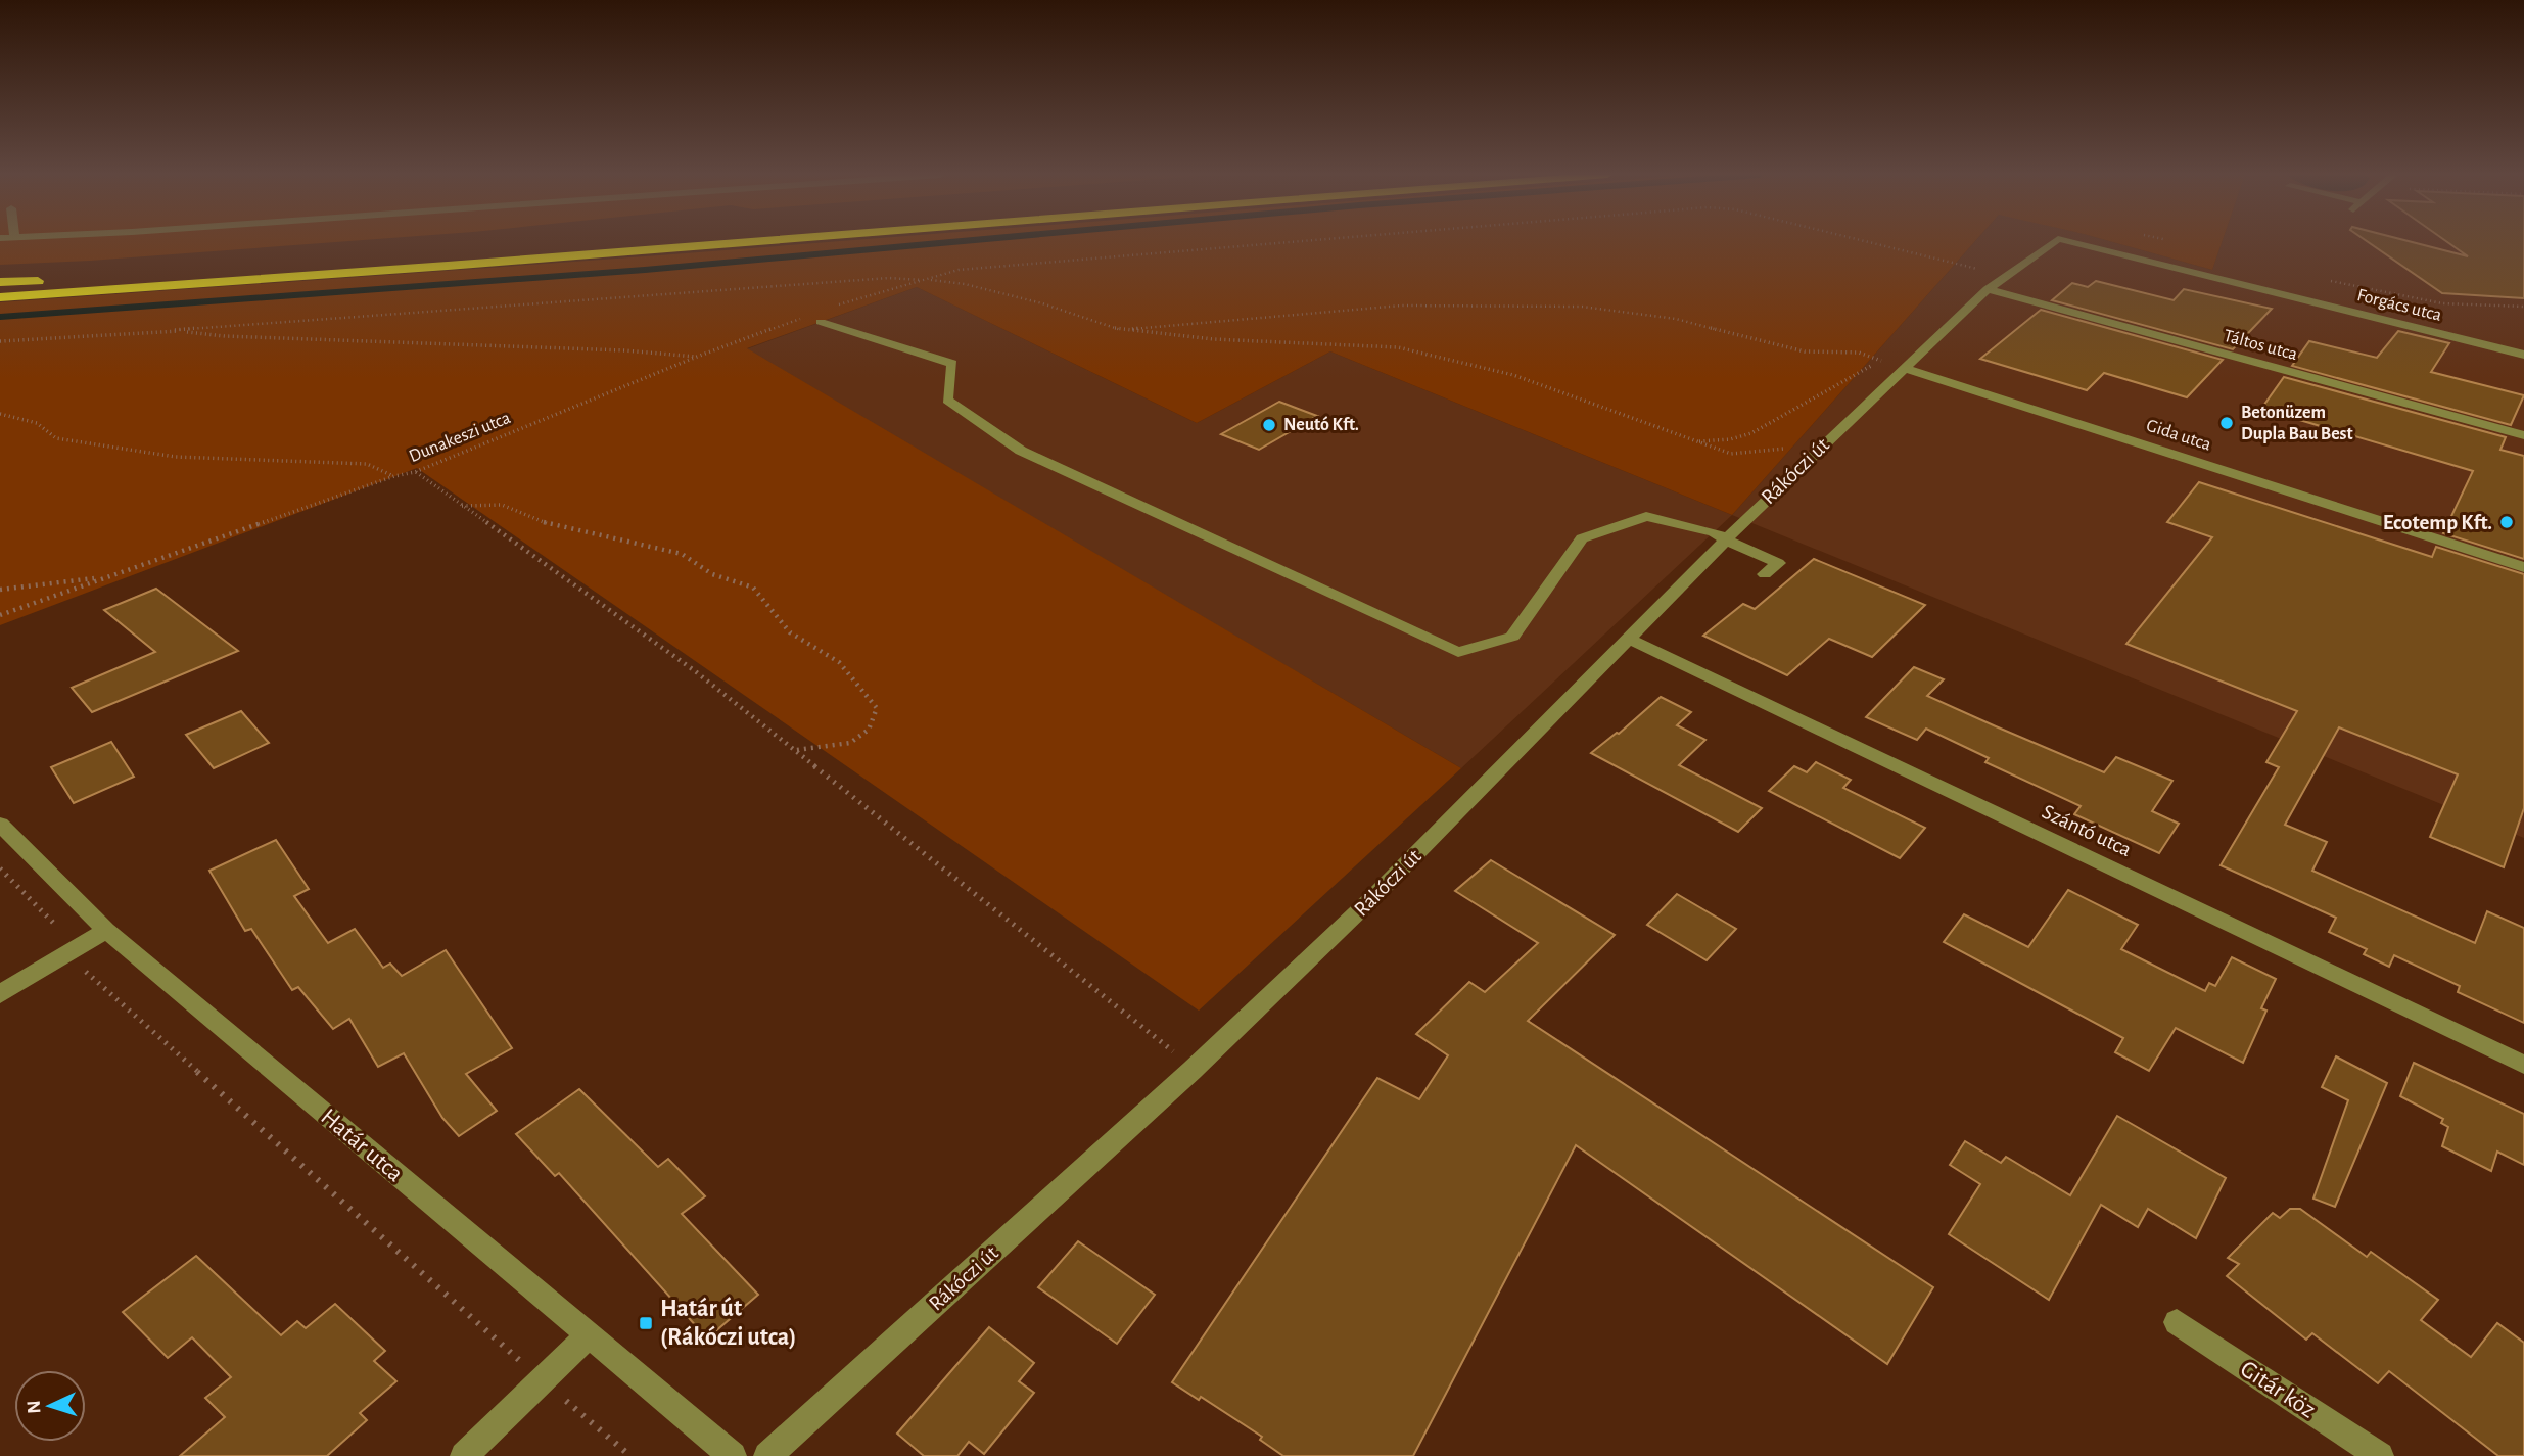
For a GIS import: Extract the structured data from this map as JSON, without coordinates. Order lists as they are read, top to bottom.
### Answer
{
  "streets": {
    "street": [
      "Forgács utca",
      "Táltos utca",
      "Gida utca",
      "Rákóczi út",
      "Szántó utca",
      "Határ utca",
      "Gitár köz"
    ],
    "path": ["Dunakeszi utca"]
  },
  "crossings": [
    ["Táltos utca", "Rákóczi út"],
    ["Gida utca", "Rákóczi út"],
    ["Rákóczi út", "Szántó utca"]
  ],
  "places": {
    "other": ["Betonüzem Dupla Bau Best", "Neutó Kft.", "Ecotemp Kft."],
    "transit": ["Határ út (Rákóczi utca)"]
  },
  "north": "left"
}
